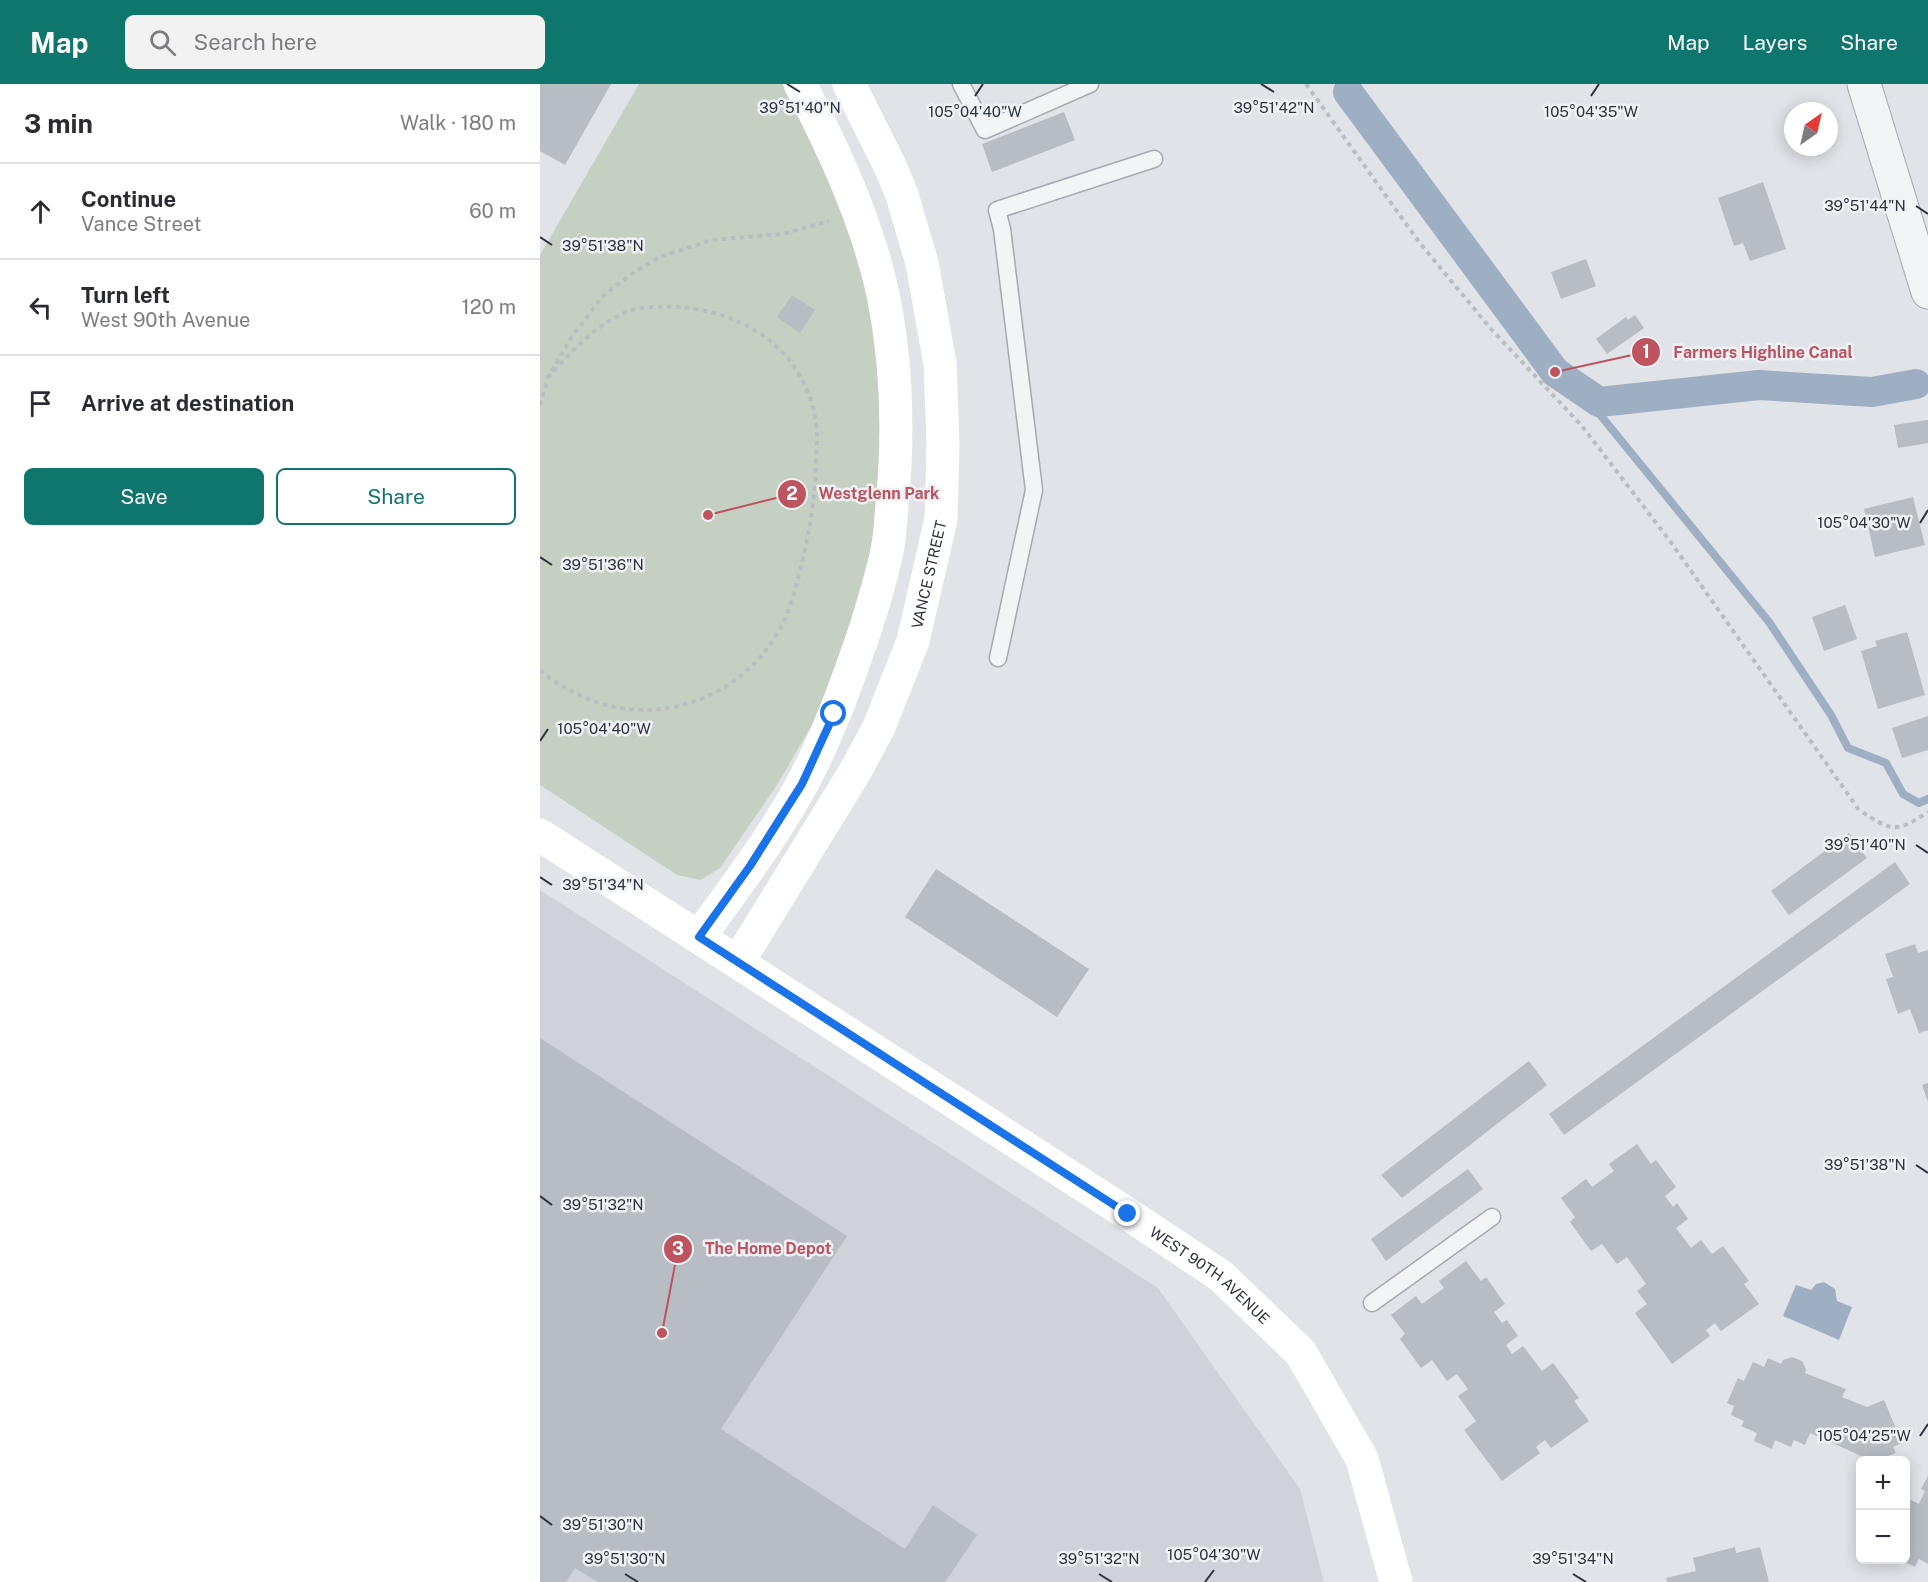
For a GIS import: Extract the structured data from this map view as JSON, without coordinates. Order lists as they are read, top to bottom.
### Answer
{
  "streets": {
    "street": ["VANCE STREET", "WEST 90TH AVENUE"]
  },
  "crossings": [
    ["VANCE STREET", "WEST 90TH AVENUE"]
  ],
  "places": ["Farmers Highline Canal", "Westglenn Park", "The Home Depot"],
  "north": "top right",
  "page": {
    "header": "Map",
    "search": "Search here",
    "nav": ["Map", "Layers", "Share"],
    "heading": ["3 min", "Walk · 180 m"],
    "list": [
      ["Continue", "Vance Street", "60 m"],
      ["Turn left", "West 90th Avenue", "120 m"],
      "Arrive at destination"
    ],
    "buttons": ["Save", "Share"],
    "map_buttons": ["+", "−"]
  },
  "coordinates": [
    "39°51'40\"N",
    "39°51'42\"N",
    "105°04'40\"W",
    "105°04'35\"W",
    "39°51'44\"N",
    "39°51'38\"N",
    "105°04'30\"W",
    "39°51'36\"N",
    "39°51'34\"N",
    "39°51'32\"N",
    "105°04'25\"W",
    "39°51'30\"N"
  ]
}
